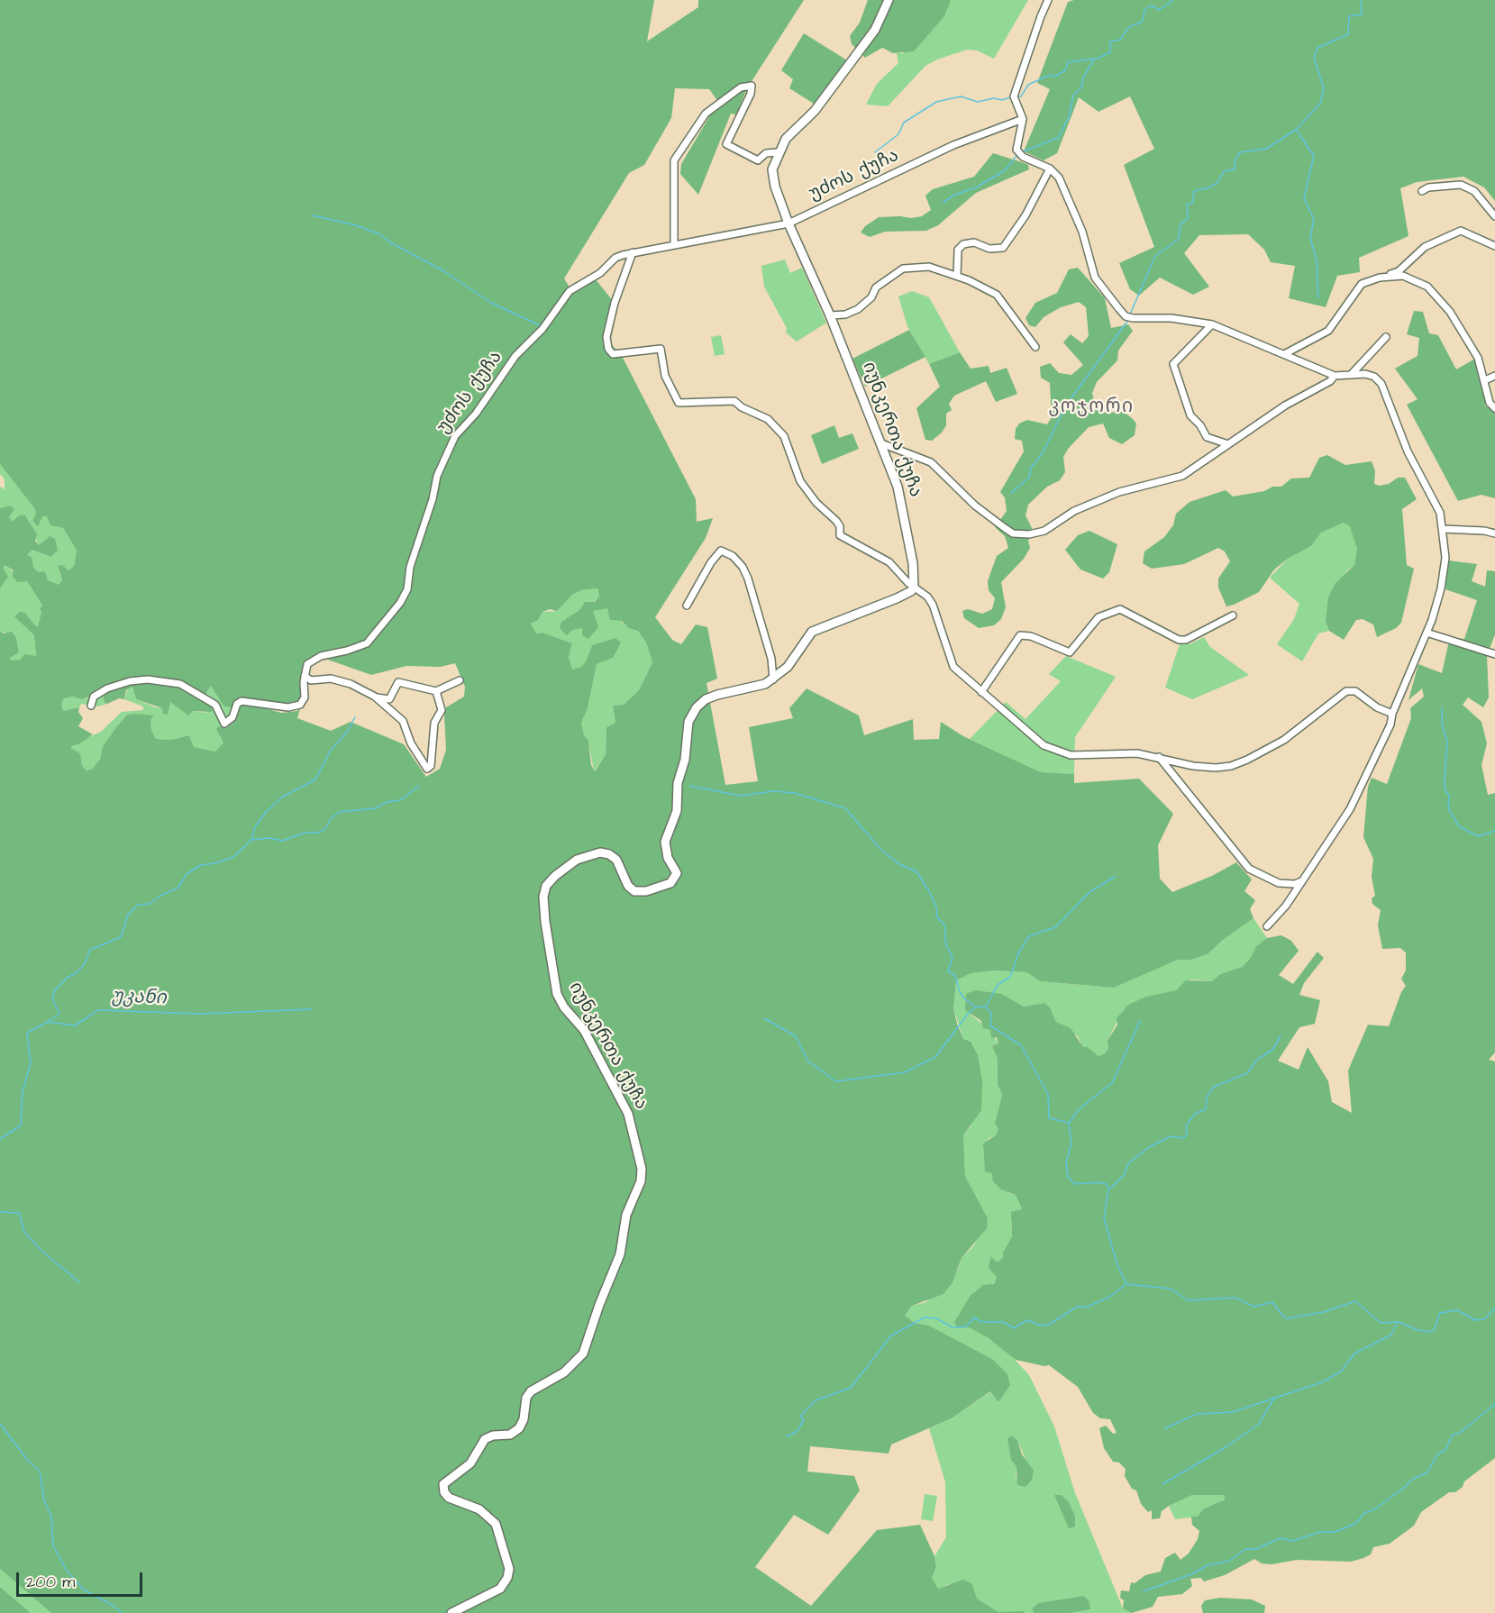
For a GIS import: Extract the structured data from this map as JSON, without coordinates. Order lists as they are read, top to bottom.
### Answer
{
  "streets": {
    "main road": ["იუნკერთა ქუჩა"],
    "street": ["უძოს ქუჩა"]
  },
  "crossings": [
    ["უძოს ქუჩა", "იუნკერთა ქუჩა"]
  ],
  "districts": ["კოჯორი"],
  "water": ["უკანი"],
  "scale_bar": "200 m"
}
